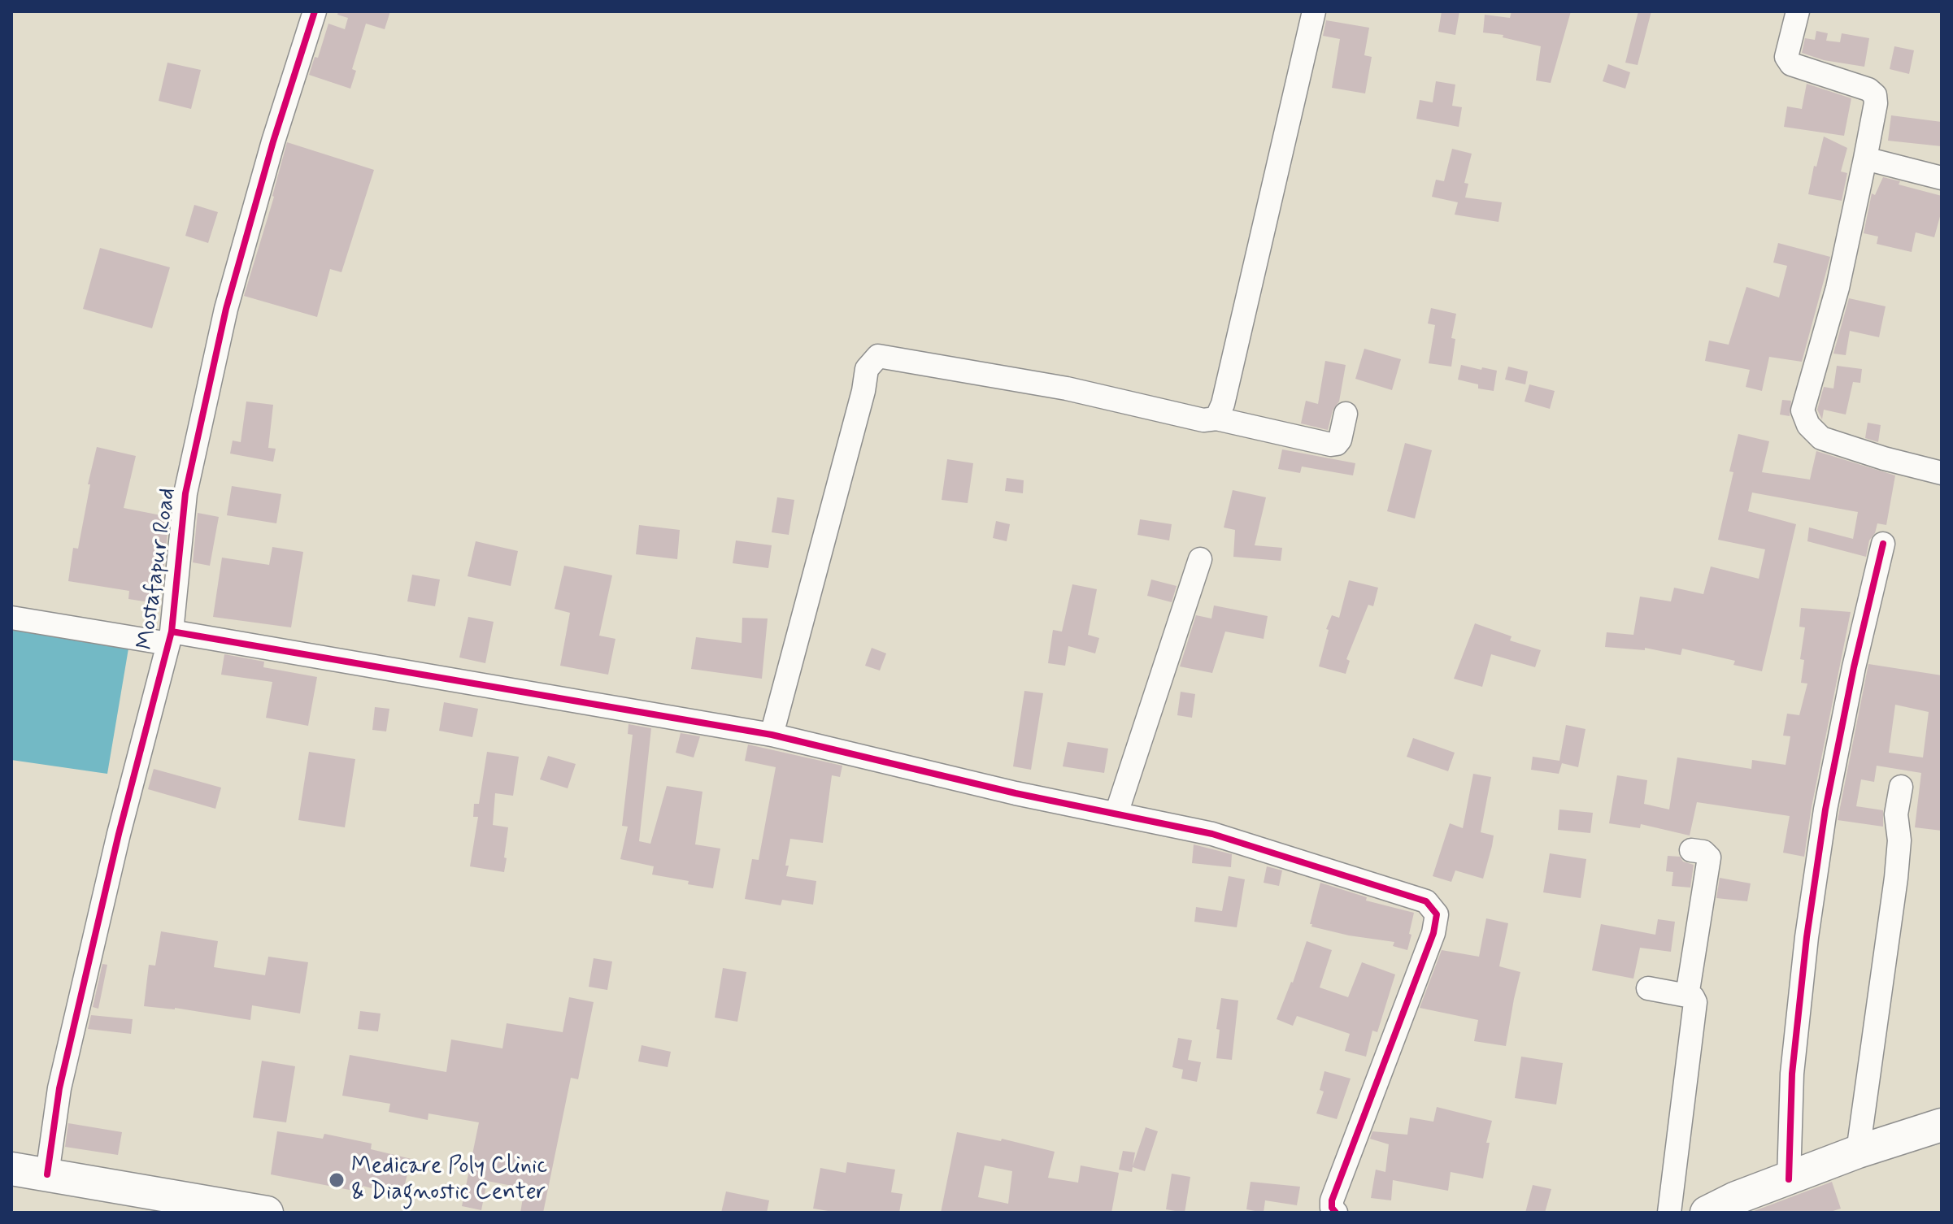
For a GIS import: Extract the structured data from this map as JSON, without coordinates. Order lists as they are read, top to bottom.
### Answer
{
  "streets": {
    "street": ["Mostafapur Road"]
  },
  "places": ["Medicare Poly Clinic & Diagnostic Center"]
}
